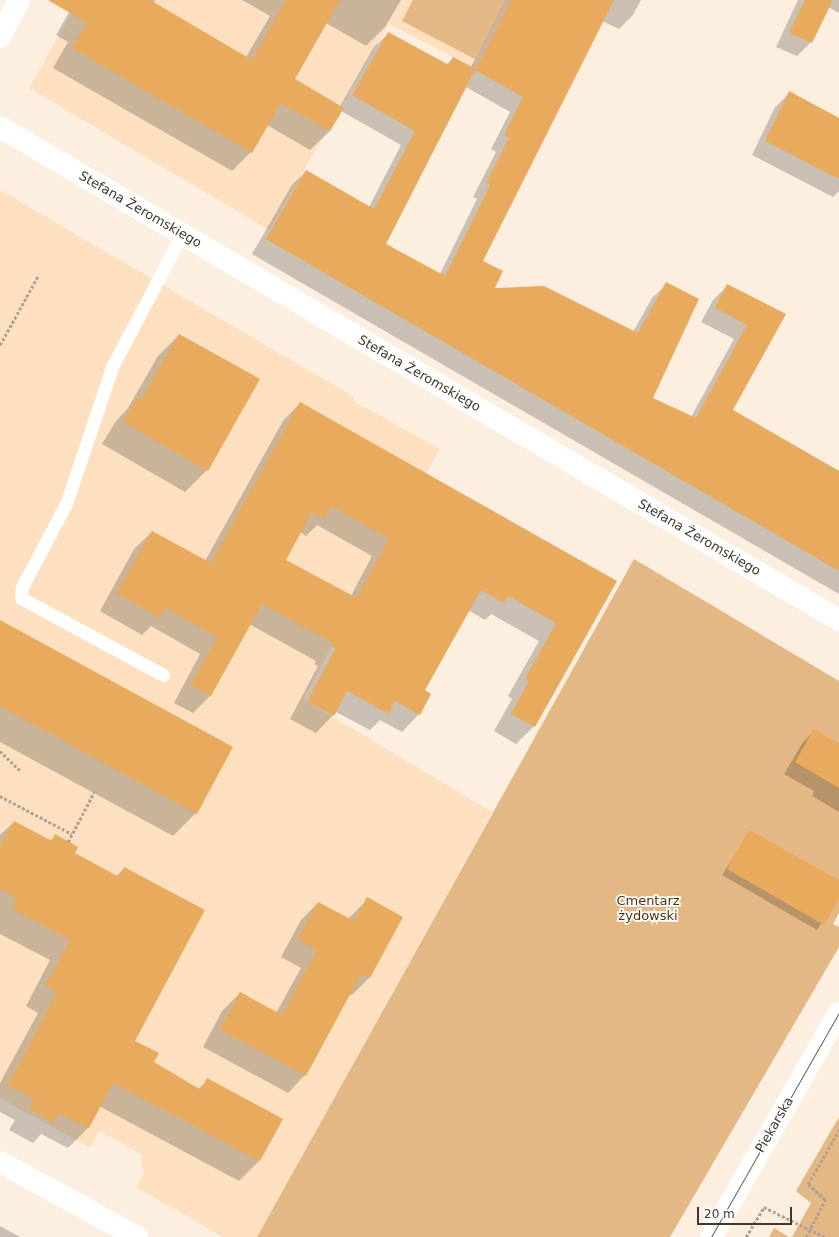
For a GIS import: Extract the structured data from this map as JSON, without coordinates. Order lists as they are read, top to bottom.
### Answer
{
  "streets": {
    "street": ["Stefana Żeromskiego", "Piekarska"]
  },
  "parks": ["Cmentarz żydowski"],
  "scale_bar": "20 m"
}
